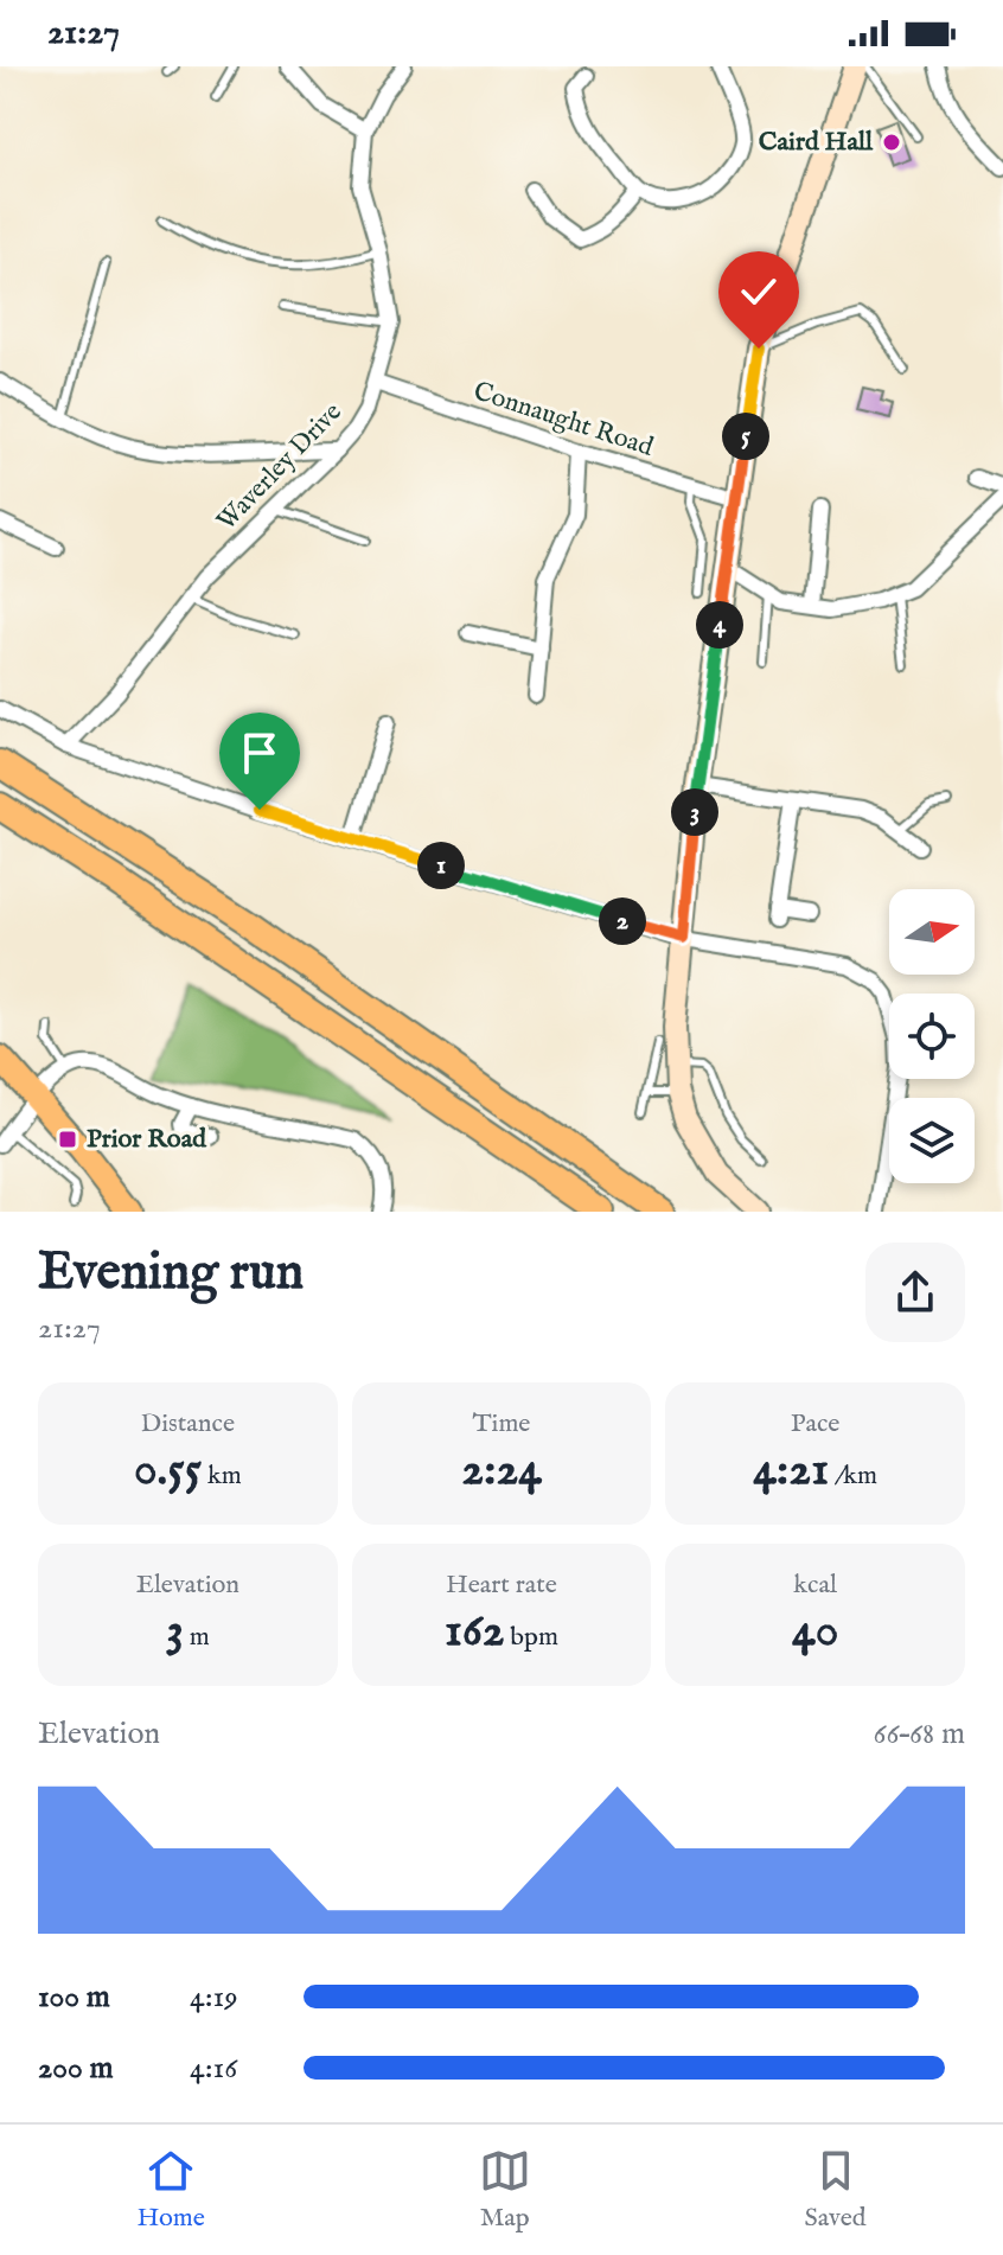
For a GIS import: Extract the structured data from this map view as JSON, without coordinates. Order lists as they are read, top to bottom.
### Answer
{
  "streets": {
    "street": ["Connaught Road", "Waverley Drive"]
  },
  "crossings": [
    ["Connaught Road", "Waverley Drive"]
  ],
  "places": {
    "other": ["Caird Hall"],
    "transit": ["Prior Road"]
  },
  "north": "right",
  "page": {
    "status": "21:27",
    "pins": [
      "5",
      "4",
      "3",
      "1",
      "2"
    ],
    "heading": ["Evening run", "21:27"],
    "stats": [
      ["Distance", "0.55 km"],
      ["Time", "2:24"],
      ["Pace", "4:21 /km"],
      ["Elevation", "3 m"],
      ["Heart rate", "162 bpm"],
      ["kcal", "40"]
    ],
    "chart": ["Elevation", "66–68 m"],
    "list": [
      {
        "name": "100 m",
        "note": "4:19"
      },
      {
        "name": "200 m",
        "note": "4:16"
      }
    ],
    "tabs": ["Home", "Map", "Saved"]
  }
}
